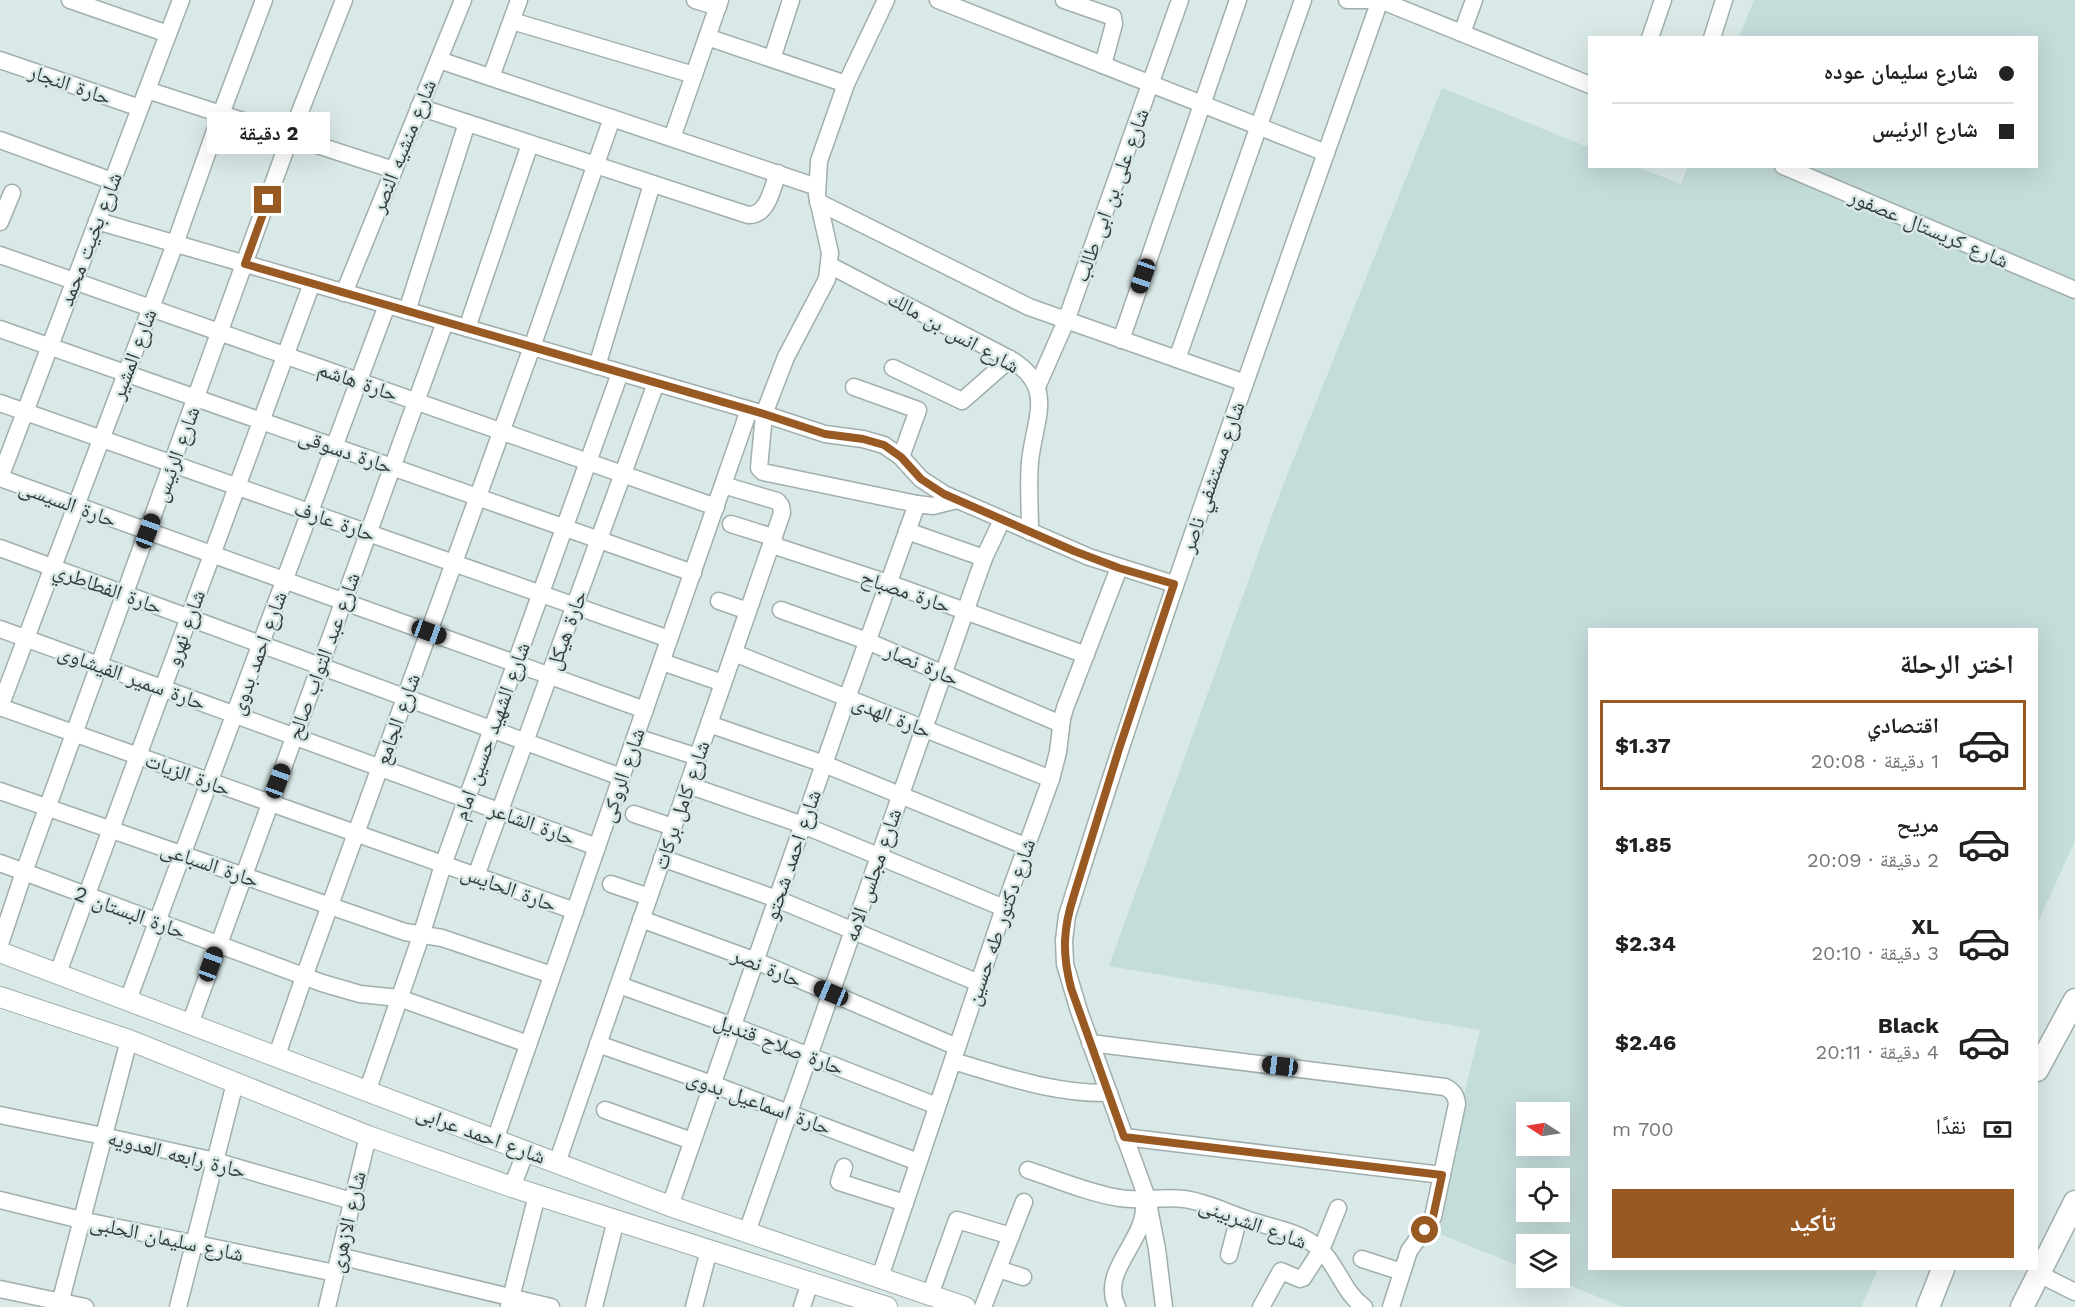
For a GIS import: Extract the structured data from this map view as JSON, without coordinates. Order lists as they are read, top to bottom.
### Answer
{
  "streets": {
    "street": [
      "حارة النجار",
      "شارع منشيه النصر",
      "شارع على بن ابى طالب",
      "شارع كريستال عصفور",
      "شارع بخيت محمد",
      "شارع انس بن مالك",
      "شارع المشير",
      "حارة هاشم",
      "حارة دسوقى",
      "شارع الرئيس",
      "شارع مستشفي ناصر",
      "حارة السيسى",
      "حارة عارف",
      "حارة الفطاطري",
      "حارة مصباح",
      "شارع نهرو",
      "حارة هيكل",
      "شارع احمد بدوى",
      "شارع عبد التواب صالح",
      "حارة نصار",
      "حارة سمير الفيشاوى",
      "حارة الهدى",
      "شارع الجامع",
      "شارع الشهيد حسين امام",
      "حارة الزيات",
      "شارع الروكى",
      "شارع كامل بركات",
      "حارة الشاعر",
      "شارع احمد شحتو",
      "حارة السباعى",
      "شارع مجلس الامه",
      "حارة الحايس",
      "حارة البستان 2",
      "شارع دكتور طه حسين",
      "حارة نصر",
      "حارة صلاح قنديل",
      "حارة اسماعيل بدوى",
      "شارع احمد عرابى",
      "حارة رابعه العدويه",
      "شارع الازهرى",
      "شارع الشربينى",
      "شارع سليمان الحلبى"
    ]
  },
  "crossings": [
    ["حارة النجار", "شارع بخيت محمد"],
    ["شارع على بن ابى طالب", "شارع انس بن مالك"],
    ["شارع بخيت محمد", "حارة هاشم"],
    ["شارع بخيت محمد", "حارة دسوقى"],
    ["شارع بخيت محمد", "حارة السيسى"],
    ["شارع بخيت محمد", "حارة عارف"],
    ["شارع المشير", "حارة هاشم"],
    ["شارع المشير", "حارة دسوقى"],
    ["شارع المشير", "حارة السيسى"],
    ["شارع المشير", "حارة عارف"],
    ["شارع المشير", "حارة الفطاطري"],
    ["شارع المشير", "حارة سمير الفيشاوى"],
    ["شارع المشير", "حارة الزيات"],
    ["حارة هاشم", "شارع الرئيس"],
    ["حارة هاشم", "شارع نهرو"],
    ["حارة هاشم", "حارة هيكل"],
    ["حارة هاشم", "شارع احمد بدوى"],
    ["حارة هاشم", "شارع عبد التواب صالح"],
    ["حارة هاشم", "شارع الجامع"],
    ["حارة هاشم", "شارع الشهيد حسين امام"],
    ["حارة هاشم", "شارع الروكى"],
    ["حارة دسوقى", "شارع الرئيس"],
    ["حارة دسوقى", "شارع نهرو"],
    ["حارة دسوقى", "حارة هيكل"],
    ["حارة دسوقى", "شارع احمد بدوى"],
    ["حارة دسوقى", "شارع عبد التواب صالح"],
    ["حارة دسوقى", "شارع الجامع"],
    ["حارة دسوقى", "شارع الشهيد حسين امام"],
    ["حارة دسوقى", "شارع الروكى"],
    ["شارع الرئيس", "حارة السيسى"],
    ["شارع الرئيس", "حارة عارف"],
    ["شارع الرئيس", "حارة الفطاطري"],
    ["شارع الرئيس", "حارة سمير الفيشاوى"],
    ["شارع الرئيس", "حارة الزيات"],
    ["شارع الرئيس", "حارة السباعى"],
    ["شارع الرئيس", "حارة البستان 2"],
    ["شارع مستشفي ناصر", "حارة نصر"],
    ["شارع مستشفي ناصر", "شارع الشربينى"],
    ["حارة السيسى", "شارع نهرو"],
    ["حارة السيسى", "حارة هيكل"],
    ["حارة السيسى", "شارع احمد بدوى"],
    ["حارة السيسى", "شارع عبد التواب صالح"],
    ["حارة السيسى", "شارع الجامع"],
    ["حارة السيسى", "شارع الشهيد حسين امام"],
    ["حارة السيسى", "شارع الروكى"],
    ["حارة عارف", "شارع نهرو"],
    ["حارة عارف", "حارة هيكل"],
    ["حارة عارف", "شارع احمد بدوى"],
    ["حارة عارف", "شارع عبد التواب صالح"],
    ["حارة عارف", "شارع الجامع"],
    ["حارة عارف", "شارع الشهيد حسين امام"],
    ["حارة عارف", "شارع الروكى"],
    ["حارة الفطاطري", "شارع نهرو"],
    ["حارة الفطاطري", "حارة هيكل"],
    ["حارة الفطاطري", "شارع احمد بدوى"],
    ["حارة الفطاطري", "شارع عبد التواب صالح"],
    ["حارة الفطاطري", "شارع الجامع"],
    ["حارة الفطاطري", "شارع الشهيد حسين امام"],
    ["حارة الفطاطري", "شارع الروكى"],
    ["حارة مصباح", "شارع كامل بركات"],
    ["حارة مصباح", "شارع احمد شحتو"],
    ["حارة مصباح", "شارع مجلس الامه"],
    ["حارة مصباح", "شارع دكتور طه حسين"],
    ["شارع نهرو", "حارة سمير الفيشاوى"],
    ["شارع نهرو", "حارة الزيات"],
    ["شارع نهرو", "حارة السباعى"],
    ["شارع نهرو", "حارة البستان 2"],
    ["شارع نهرو", "شارع احمد عرابى"],
    ["حارة هيكل", "حارة الشاعر"],
    ["حارة هيكل", "حارة الحايس"],
    ["شارع احمد بدوى", "حارة سمير الفيشاوى"],
    ["شارع احمد بدوى", "حارة الزيات"],
    ["شارع احمد بدوى", "حارة السباعى"],
    ["شارع احمد بدوى", "حارة البستان 2"],
    ["شارع احمد بدوى", "شارع احمد عرابى"],
    ["شارع عبد التواب صالح", "حارة سمير الفيشاوى"],
    ["شارع عبد التواب صالح", "حارة الزيات"],
    ["شارع عبد التواب صالح", "حارة السباعى"],
    ["شارع عبد التواب صالح", "حارة البستان 2"],
    ["شارع عبد التواب صالح", "شارع احمد عرابى"],
    ["حارة نصار", "شارع احمد شحتو"],
    ["حارة نصار", "شارع مجلس الامه"],
    ["حارة نصار", "شارع دكتور طه حسين"],
    ["حارة سمير الفيشاوى", "شارع الجامع"],
    ["حارة سمير الفيشاوى", "شارع الشهيد حسين امام"],
    ["حارة سمير الفيشاوى", "حارة الشاعر"],
    ["حارة الهدى", "شارع كامل بركات"],
    ["حارة الهدى", "شارع احمد شحتو"],
    ["حارة الهدى", "شارع مجلس الامه"],
    ["حارة الهدى", "شارع دكتور طه حسين"],
    ["شارع الجامع", "حارة الزيات"],
    ["شارع الجامع", "حارة السباعى"],
    ["شارع الجامع", "حارة البستان 2"],
    ["شارع الجامع", "شارع احمد عرابى"],
    ["شارع الشهيد حسين امام", "حارة الزيات"],
    ["شارع الشهيد حسين امام", "حارة الشاعر"],
    ["شارع الشهيد حسين امام", "حارة السباعى"],
    ["شارع الشهيد حسين امام", "حارة الحايس"],
    ["شارع الشهيد حسين امام", "حارة البستان 2"],
    ["شارع الشهيد حسين امام", "شارع احمد عرابى"],
    ["حارة الزيات", "حارة الحايس"],
    ["شارع الروكى", "شارع كامل بركات"],
    ["شارع الروكى", "حارة الشاعر"],
    ["شارع الروكى", "حارة السباعى"],
    ["شارع الروكى", "حارة الحايس"],
    ["شارع الروكى", "حارة البستان 2"],
    ["شارع الروكى", "شارع احمد عرابى"],
    ["شارع كامل بركات", "حارة نصر"],
    ["شارع كامل بركات", "حارة صلاح قنديل"],
    ["شارع كامل بركات", "حارة اسماعيل بدوى"],
    ["شارع كامل بركات", "شارع احمد عرابى"],
    ["شارع احمد شحتو", "حارة نصر"],
    ["شارع احمد شحتو", "حارة صلاح قنديل"],
    ["شارع احمد شحتو", "حارة اسماعيل بدوى"],
    ["شارع احمد شحتو", "شارع احمد عرابى"],
    ["شارع مجلس الامه", "حارة نصر"],
    ["شارع مجلس الامه", "حارة صلاح قنديل"],
    ["شارع مجلس الامه", "حارة اسماعيل بدوى"],
    ["شارع مجلس الامه", "شارع احمد عرابى"],
    ["شارع دكتور طه حسين", "حارة نصر"],
    ["شارع دكتور طه حسين", "حارة صلاح قنديل"],
    ["شارع دكتور طه حسين", "حارة اسماعيل بدوى"],
    ["شارع دكتور طه حسين", "شارع احمد عرابى"],
    ["شارع احمد عرابى", "شارع الازهرى"],
    ["حارة رابعه العدويه", "شارع الازهرى"],
    ["شارع الازهرى", "شارع سليمان الحلبى"]
  ],
  "north": "left",
  "page": {
    "banner": ["شارع سليمان عوده", "شارع الرئيس"],
    "bubble": "2 دقيقة",
    "heading": "اختر الرحلة",
    "list": [
      {
        "name": "اقتصادي",
        "note": "1 دقيقة · 20:08",
        "value": "$1.37"
      },
      {
        "name": "مريح",
        "note": "2 دقيقة · 20:09",
        "value": "$1.85"
      },
      {
        "name": "XL",
        "note": "3 دقيقة · 20:10",
        "value": "$2.34"
      },
      {
        "name": "Black",
        "note": "4 دقيقة · 20:11",
        "value": "$2.46"
      }
    ],
    "pay": ["نقدًا", "700 m"],
    "buttons": "تأكيد"
  }
}
